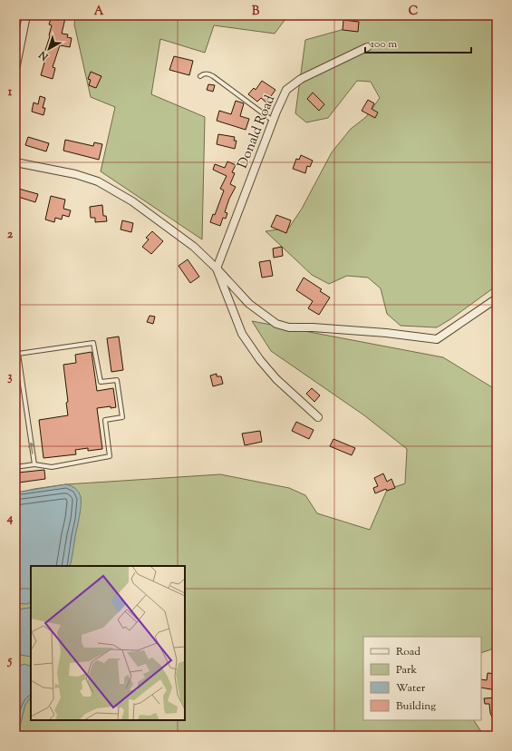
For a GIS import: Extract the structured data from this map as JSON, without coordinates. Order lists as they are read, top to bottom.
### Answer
{
  "streets": {
    "street": ["Donald Road"]
  },
  "legend": [
    "Road",
    "Park",
    "Water",
    "Building"
  ],
  "scale_bar": "100 m",
  "north": "bottom left",
  "grid": {
    "columns": ["A", "B", "C"],
    "rows": [
      "1",
      "2",
      "3",
      "4",
      "5"
    ]
  }
}
